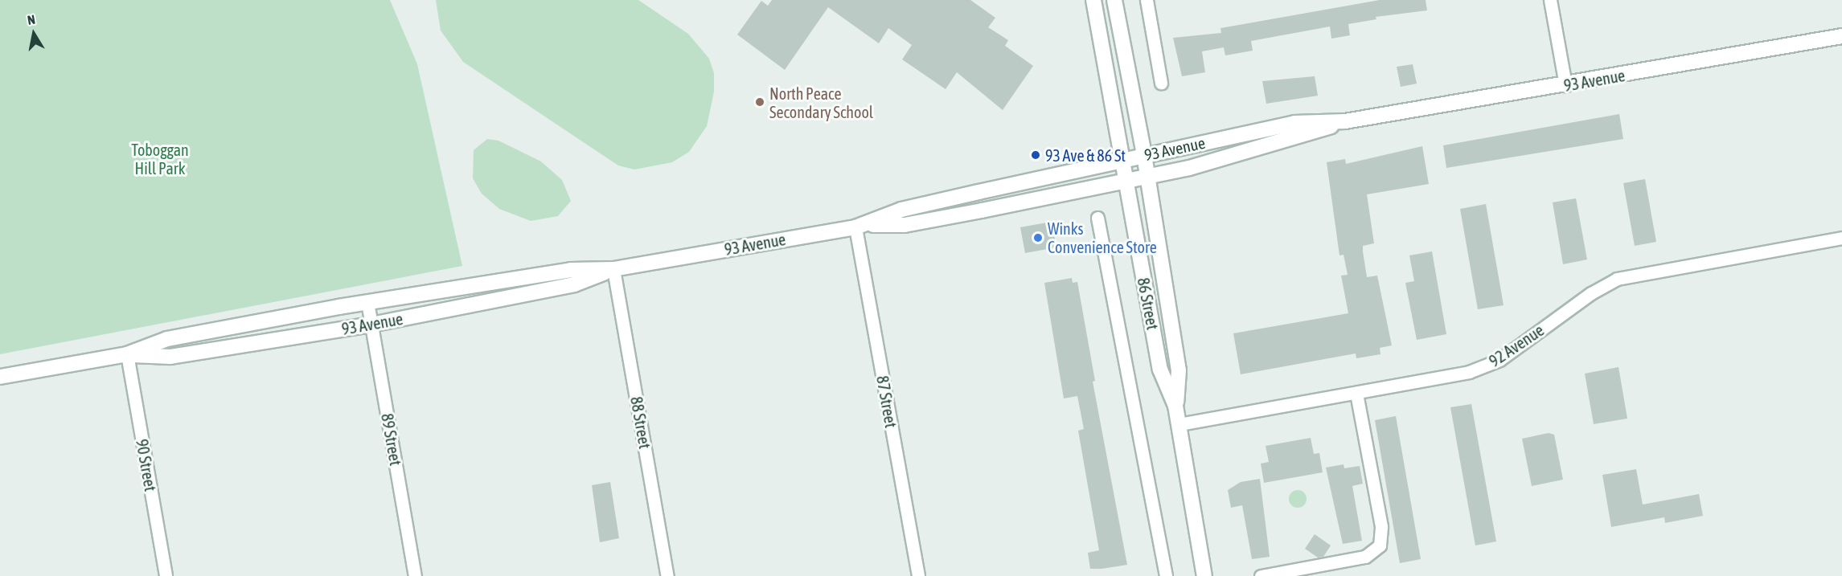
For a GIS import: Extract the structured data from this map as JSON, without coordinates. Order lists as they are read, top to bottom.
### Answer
{
  "streets": {
    "main road": ["93 Avenue", "86 Street"],
    "street": [
      "92 Avenue",
      "87 Street",
      "88 Street",
      "89 Street",
      "90 Street"
    ]
  },
  "crossings": [
    ["93 Avenue", "86 Street"],
    ["93 Avenue", "87 Street"],
    ["93 Avenue", "88 Street"],
    ["93 Avenue", "89 Street"],
    ["93 Avenue", "90 Street"],
    ["86 Street", "92 Avenue"]
  ],
  "parks": ["Toboggan Hill Park"],
  "places": ["North Peace Secondary School", "93 Ave & 86 St", "Winks Convenience Store"],
  "north": "top"
}
